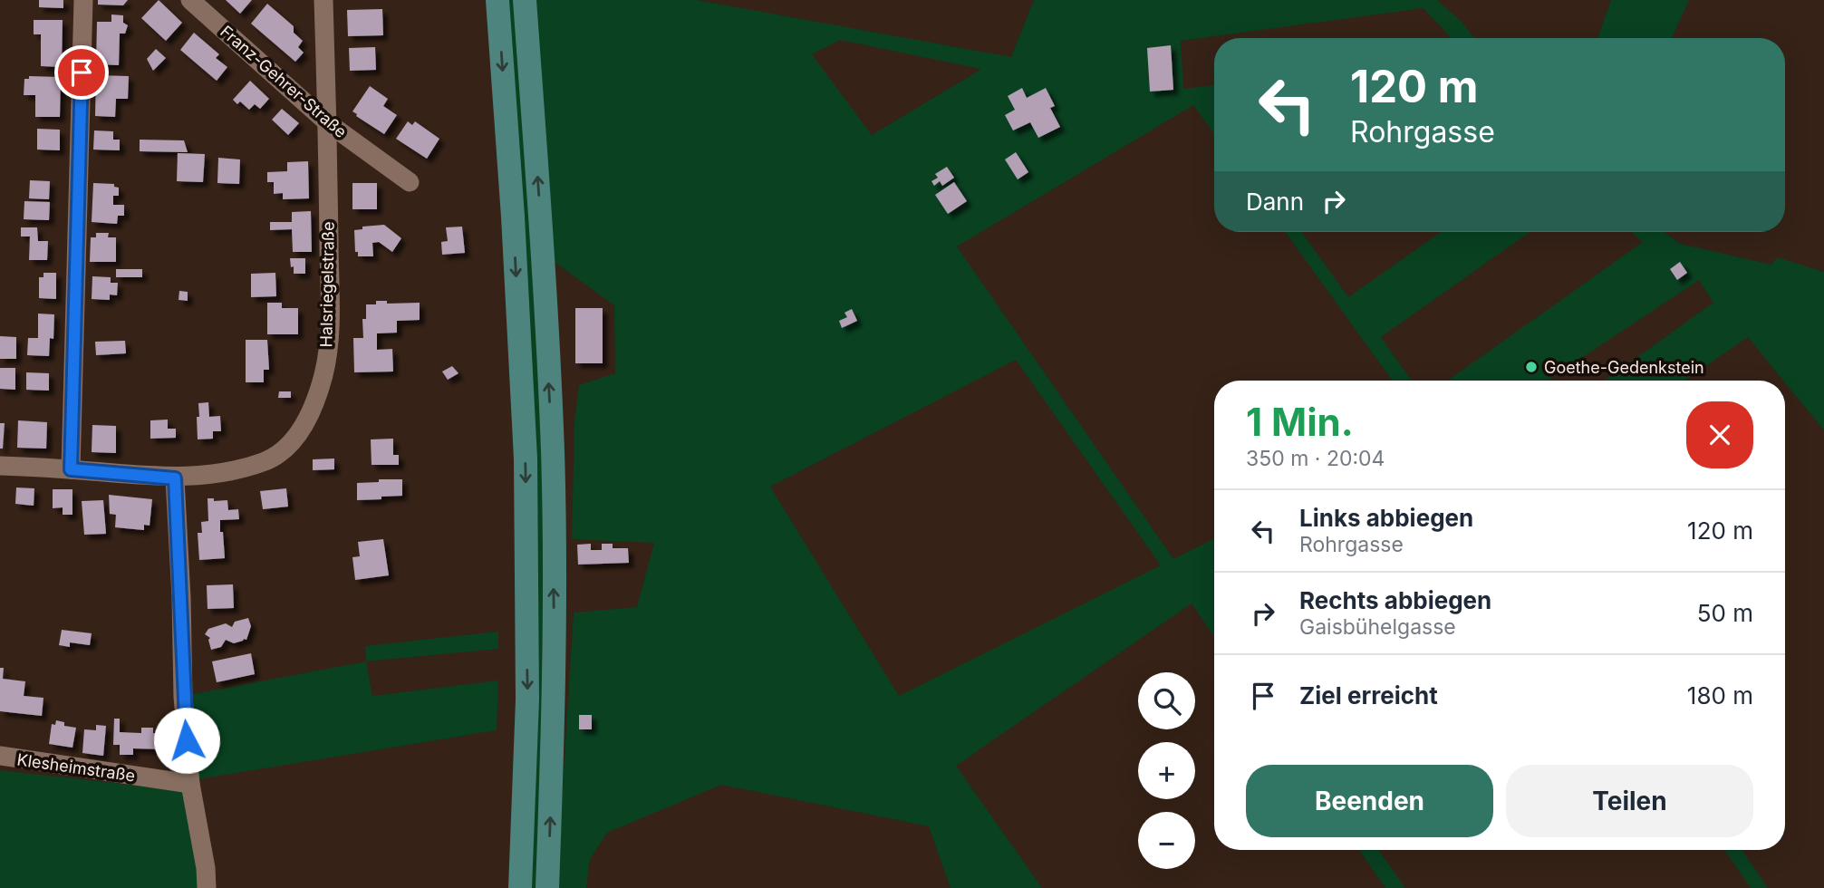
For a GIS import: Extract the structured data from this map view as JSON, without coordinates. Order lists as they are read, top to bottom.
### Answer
{
  "streets": {
    "street": ["Franz-Gehrer-Straße", "Halsriegelstraße", "Klesheimstraße"]
  },
  "crossings": [
    ["Franz-Gehrer-Straße", "Halsriegelstraße"]
  ],
  "places": ["Goethe-Gedenkstein"],
  "page": {
    "turn": ["120 m", "Rohrgasse"],
    "then": "Dann",
    "heading": ["1 Min.", "350 m · 20:04"],
    "list": [
      {
        "name": "Links abbiegen",
        "note": "Rohrgasse",
        "value": "120 m"
      },
      {
        "name": "Rechts abbiegen",
        "note": "Gaisbühelgasse",
        "value": "50 m"
      },
      {
        "name": "Ziel erreicht",
        "value": "180 m"
      }
    ],
    "map_buttons": ["+", "−"],
    "buttons": ["Beenden", "Teilen"]
  }
}
